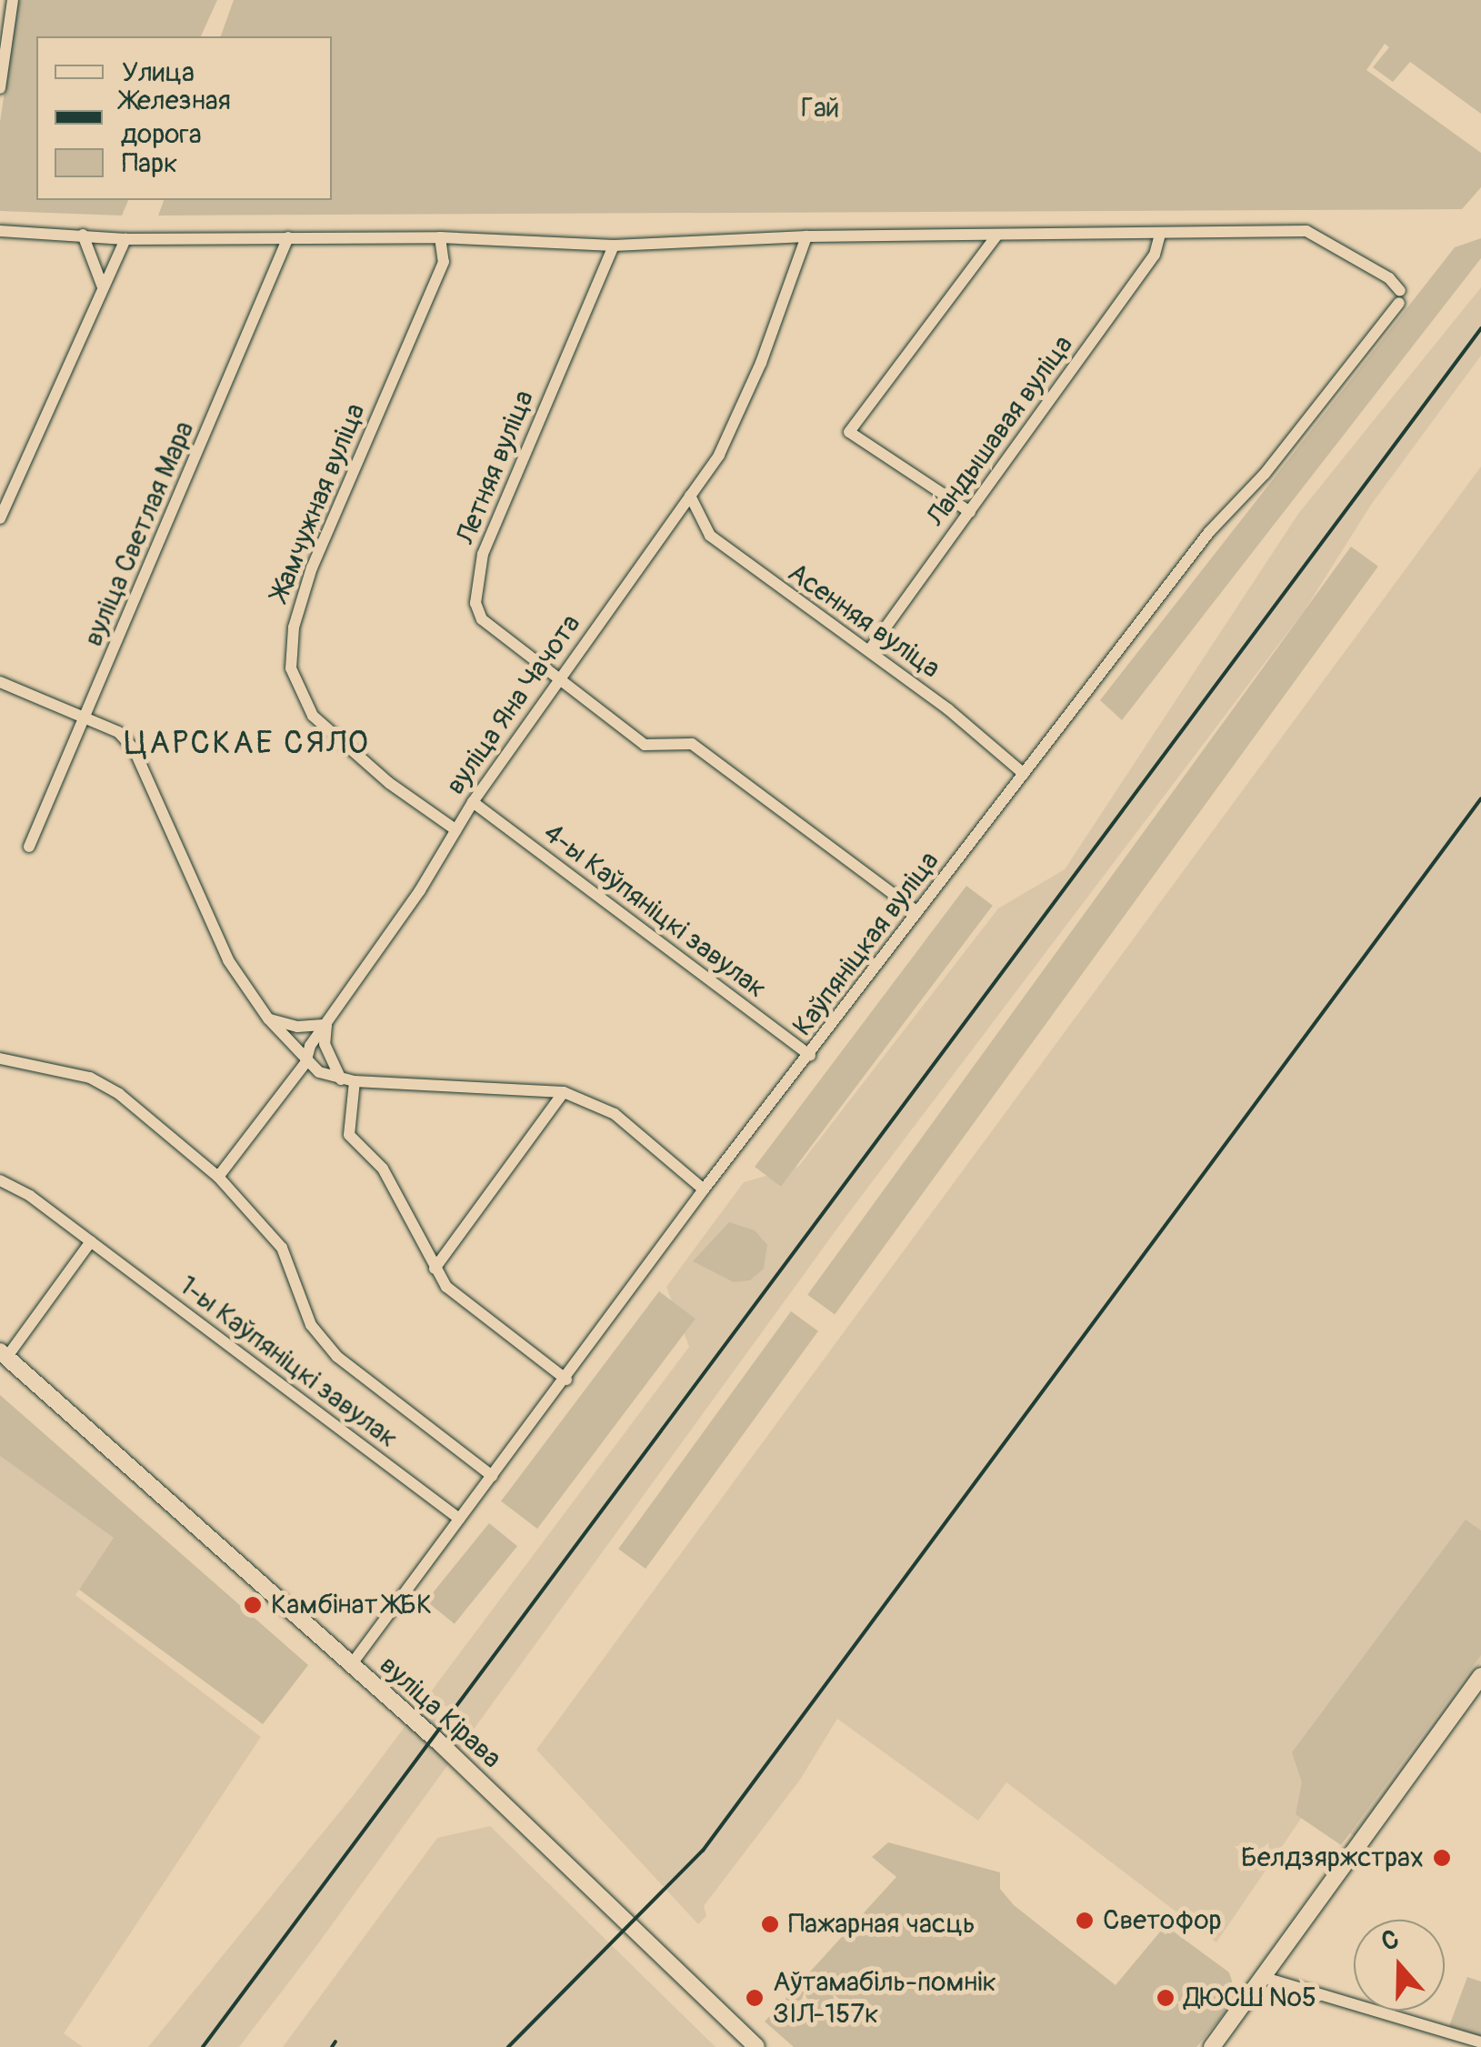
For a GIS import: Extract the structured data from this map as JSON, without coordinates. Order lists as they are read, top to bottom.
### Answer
{
  "streets": {
    "main road": ["вуліца Кірава"],
    "street": [
      "Ландышавая вуліца",
      "Летняя вуліца",
      "Жамчужная вуліца",
      "вуліца Светлая Мара",
      "Асенняя вуліца",
      "вуліца Яна Чачота",
      "4-ы Каўпяніцкі завулак",
      "Каўпяніцкая вуліца",
      "1-ы Каўпяніцкі завулак"
    ]
  },
  "crossings": [
    ["Ландышавая вуліца", "Асенняя вуліца"],
    ["Ландышавая вуліца", "Каўпяніцкая вуліца"],
    ["Летняя вуліца", "вуліца Яна Чачота"],
    ["Летняя вуліца", "Каўпяніцкая вуліца"],
    ["Жамчужная вуліца", "вуліца Яна Чачота"],
    ["Асенняя вуліца", "вуліца Яна Чачота"],
    ["Асенняя вуліца", "Каўпяніцкая вуліца"],
    ["вуліца Яна Чачота", "4-ы Каўпяніцкі завулак"],
    ["вуліца Яна Чачота", "1-ы Каўпяніцкі завулак"],
    ["4-ы Каўпяніцкі завулак", "Каўпяніцкая вуліца"],
    ["Каўпяніцкая вуліца", "1-ы Каўпяніцкі завулак"],
    ["Каўпяніцкая вуліца", "вуліца Кірава"]
  ],
  "districts": ["ЦАРСКАЕ СЯЛО"],
  "parks": ["Гай"],
  "places": [
    "Камбінат ЖБК",
    "Белдзяржстрах",
    "Светофор",
    "Пажарная часць",
    "Аўтамабіль-помнік ЗІЛ-157к",
    "ДЮСШ №5"
  ],
  "legend": ["Улица", "Железная дорога", "Парк"],
  "north": "top"
}
